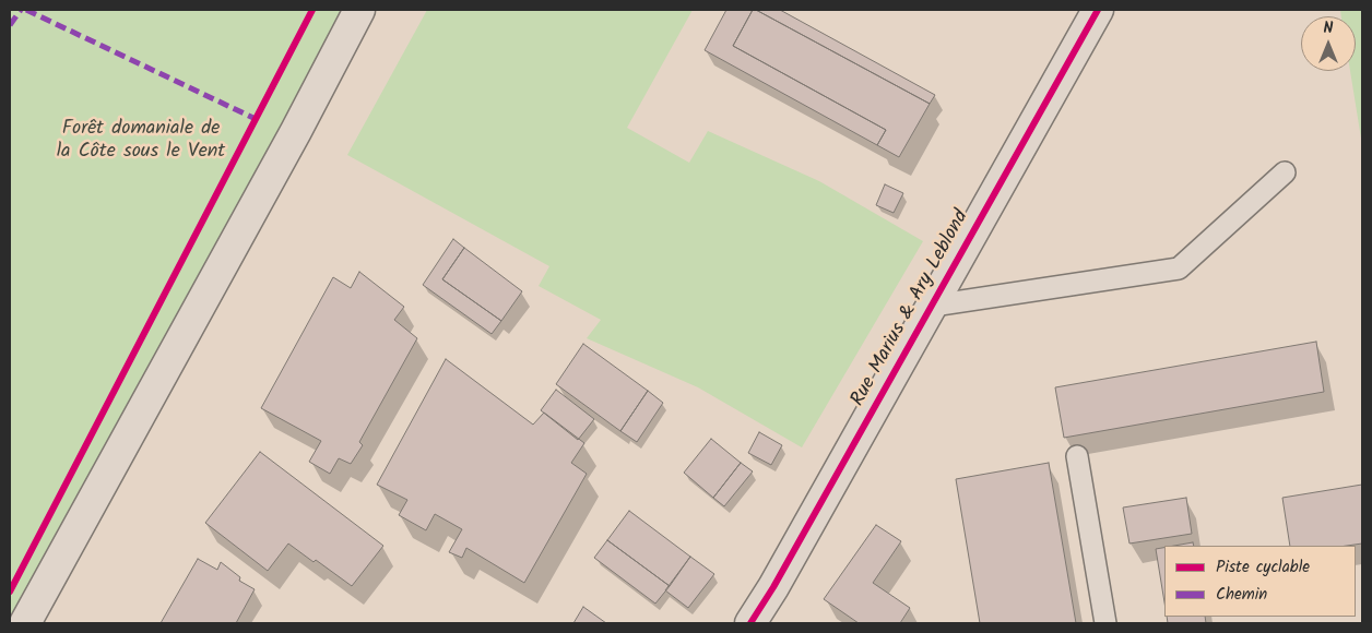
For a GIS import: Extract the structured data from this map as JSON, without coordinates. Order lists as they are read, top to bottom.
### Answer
{
  "streets": {
    "street": ["Rue Marius & Ary Leblond"]
  },
  "parks": ["Forêt domaniale de la Côte sous le Vent"],
  "legend": ["Piste cyclable", "Chemin"],
  "north": "top"
}
